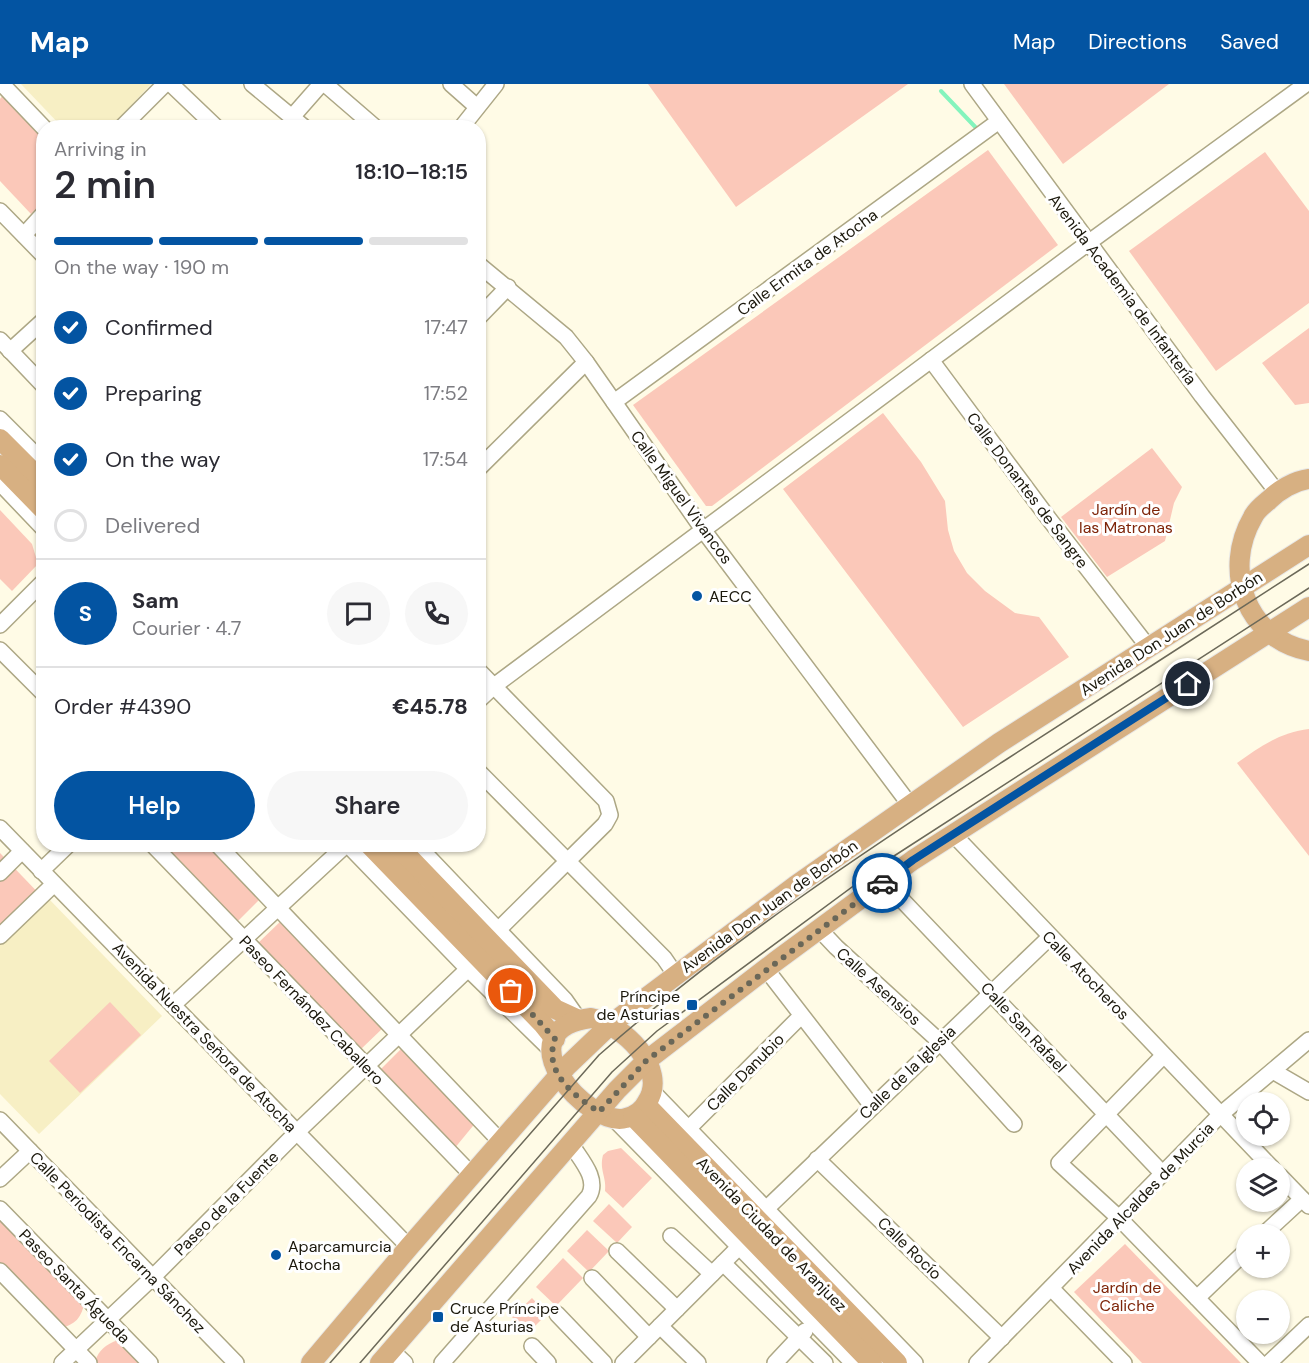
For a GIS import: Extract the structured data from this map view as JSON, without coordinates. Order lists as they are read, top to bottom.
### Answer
{
  "streets": {
    "main road": ["Avenida Don Juan de Borbón", "Avenida Ciudad de Aranjuez"],
    "street": [
      "Calle Ermita de Atocha",
      "Avenida Academia de Infantería",
      "Calle Donantes de Sangre",
      "Calle Miguel Vivancos",
      "Calle Atocheros",
      "Calle Asensios",
      "Paseo Fernández Caballero",
      "Calle San Rafael",
      "Avenida Nuestra Señora de Atocha",
      "Calle Danubio",
      "Calle de la Iglesia",
      "Avenida Alcaldes de Murcia",
      "Paseo de la Fuente",
      "Calle Periodista Encarna Sánchez",
      "Calle Rocío",
      "Paseo Santa Águeda"
    ]
  },
  "crossings": [
    ["Calle Ermita de Atocha", "Avenida Academia de Infantería"],
    ["Calle Ermita de Atocha", "Calle Miguel Vivancos"],
    ["Calle Donantes de Sangre", "Avenida Don Juan de Borbón"],
    ["Calle Miguel Vivancos", "Avenida Don Juan de Borbón"],
    ["Avenida Don Juan de Borbón", "Paseo Fernández Caballero"],
    ["Avenida Don Juan de Borbón", "Avenida Nuestra Señora de Atocha"],
    ["Calle Atocheros", "Calle de la Iglesia"],
    ["Calle Atocheros", "Avenida Alcaldes de Murcia"],
    ["Calle Asensios", "Calle de la Iglesia"],
    ["Paseo Fernández Caballero", "Paseo de la Fuente"],
    ["Calle San Rafael", "Calle de la Iglesia"],
    ["Calle San Rafael", "Avenida Alcaldes de Murcia"],
    ["Avenida Nuestra Señora de Atocha", "Paseo de la Fuente"],
    ["Calle de la Iglesia", "Calle Rocío"],
    ["Avenida Alcaldes de Murcia", "Calle Rocío"],
    ["Paseo de la Fuente", "Calle Periodista Encarna Sánchez"],
    ["Paseo de la Fuente", "Paseo Santa Águeda"]
  ],
  "parks": ["Jardín de las Matronas", "Jardín de Caliche"],
  "places": {
    "other": ["AECC", "Aparcamurcia Atocha"],
    "transit": ["Príncipe de Asturias", "Cruce Príncipe de Asturias"]
  },
  "page": {
    "header": "Map",
    "nav": ["Map", "Directions", "Saved"],
    "heading": ["2 min", "Arriving in", "18:10–18:15"],
    "panel": [
      "Sam",
      "Courier · 4.7",
      "Order #4390",
      "€45.78"
    ],
    "bar": "On the way · 190 m",
    "list": [
      ["Confirmed", "17:47"],
      ["Preparing", "17:52"],
      ["On the way", "17:54"],
      "Delivered"
    ],
    "round": "S",
    "buttons": ["Help", "Share"],
    "map_buttons": ["+", "−"]
  }
}
